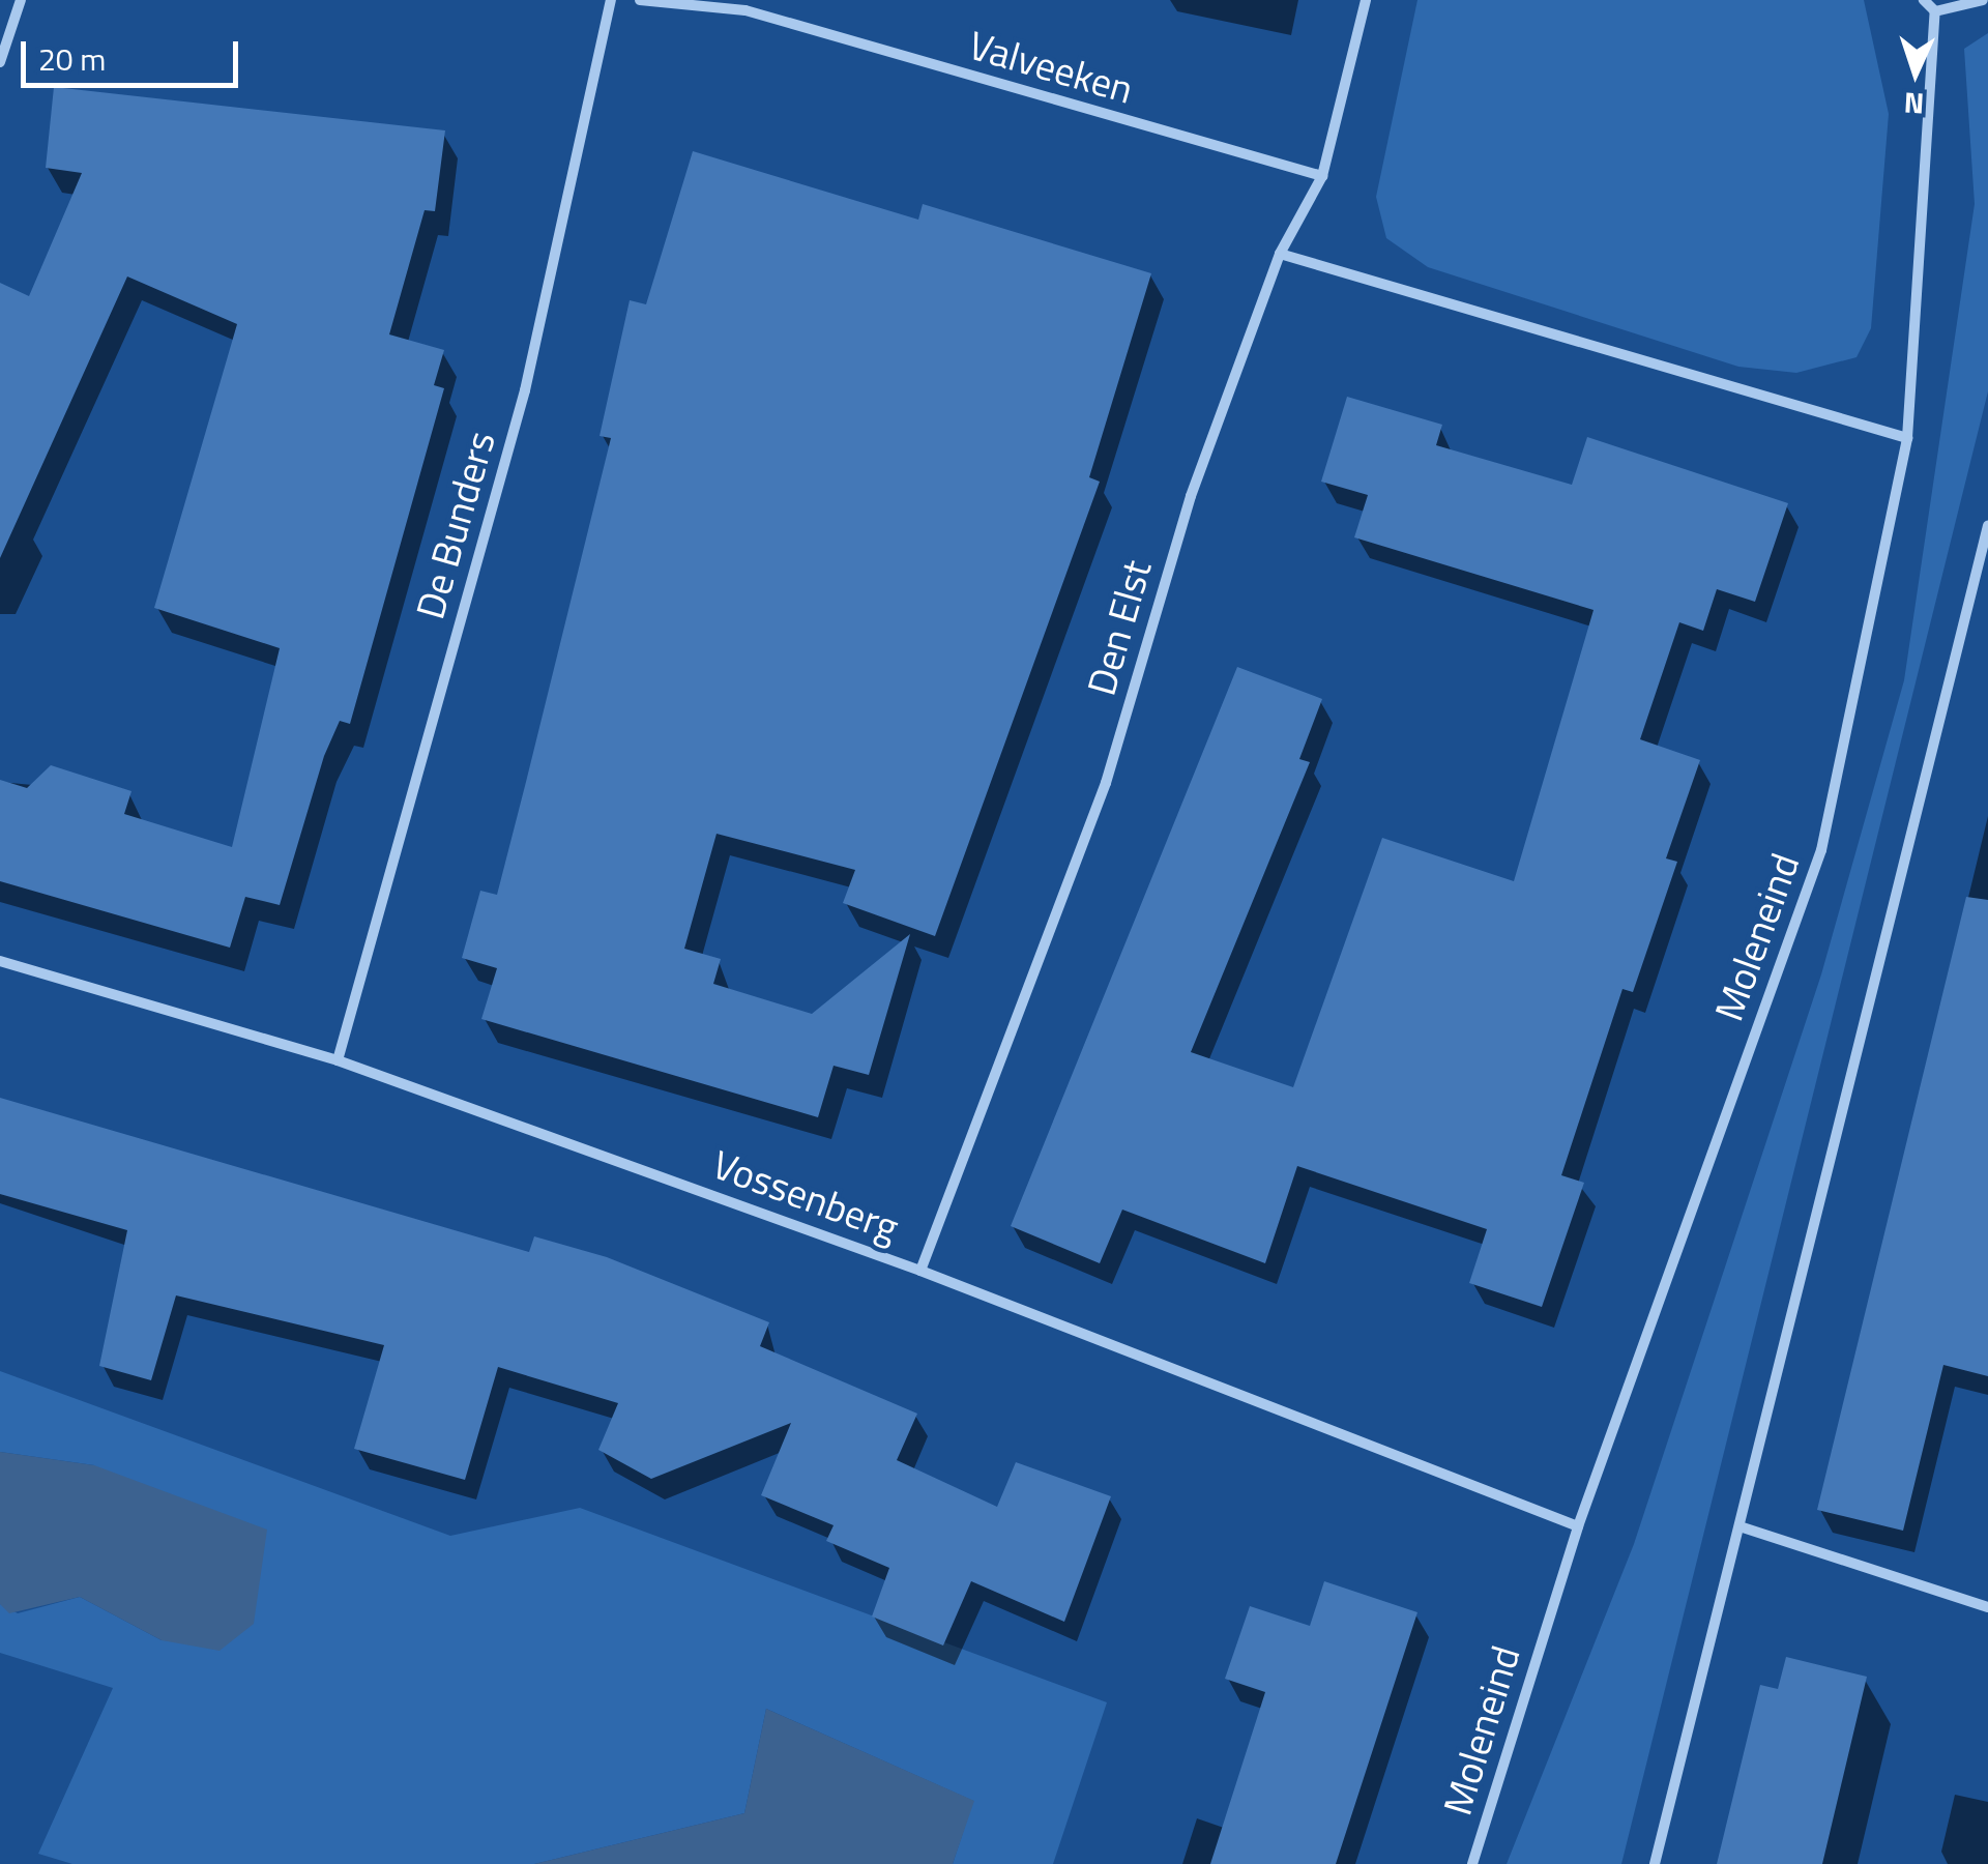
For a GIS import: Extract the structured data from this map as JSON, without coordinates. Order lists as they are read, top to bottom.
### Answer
{
  "streets": {
    "street": [
      "Valveeken",
      "De Bunders",
      "Den Elst",
      "Moleneind",
      "Vossenberg"
    ]
  },
  "crossings": [
    ["Valveeken", "Den Elst"],
    ["De Bunders", "Vossenberg"],
    ["Den Elst", "Vossenberg"],
    ["Moleneind", "Vossenberg"]
  ],
  "scale_bar": "20 m",
  "north": "bottom"
}
